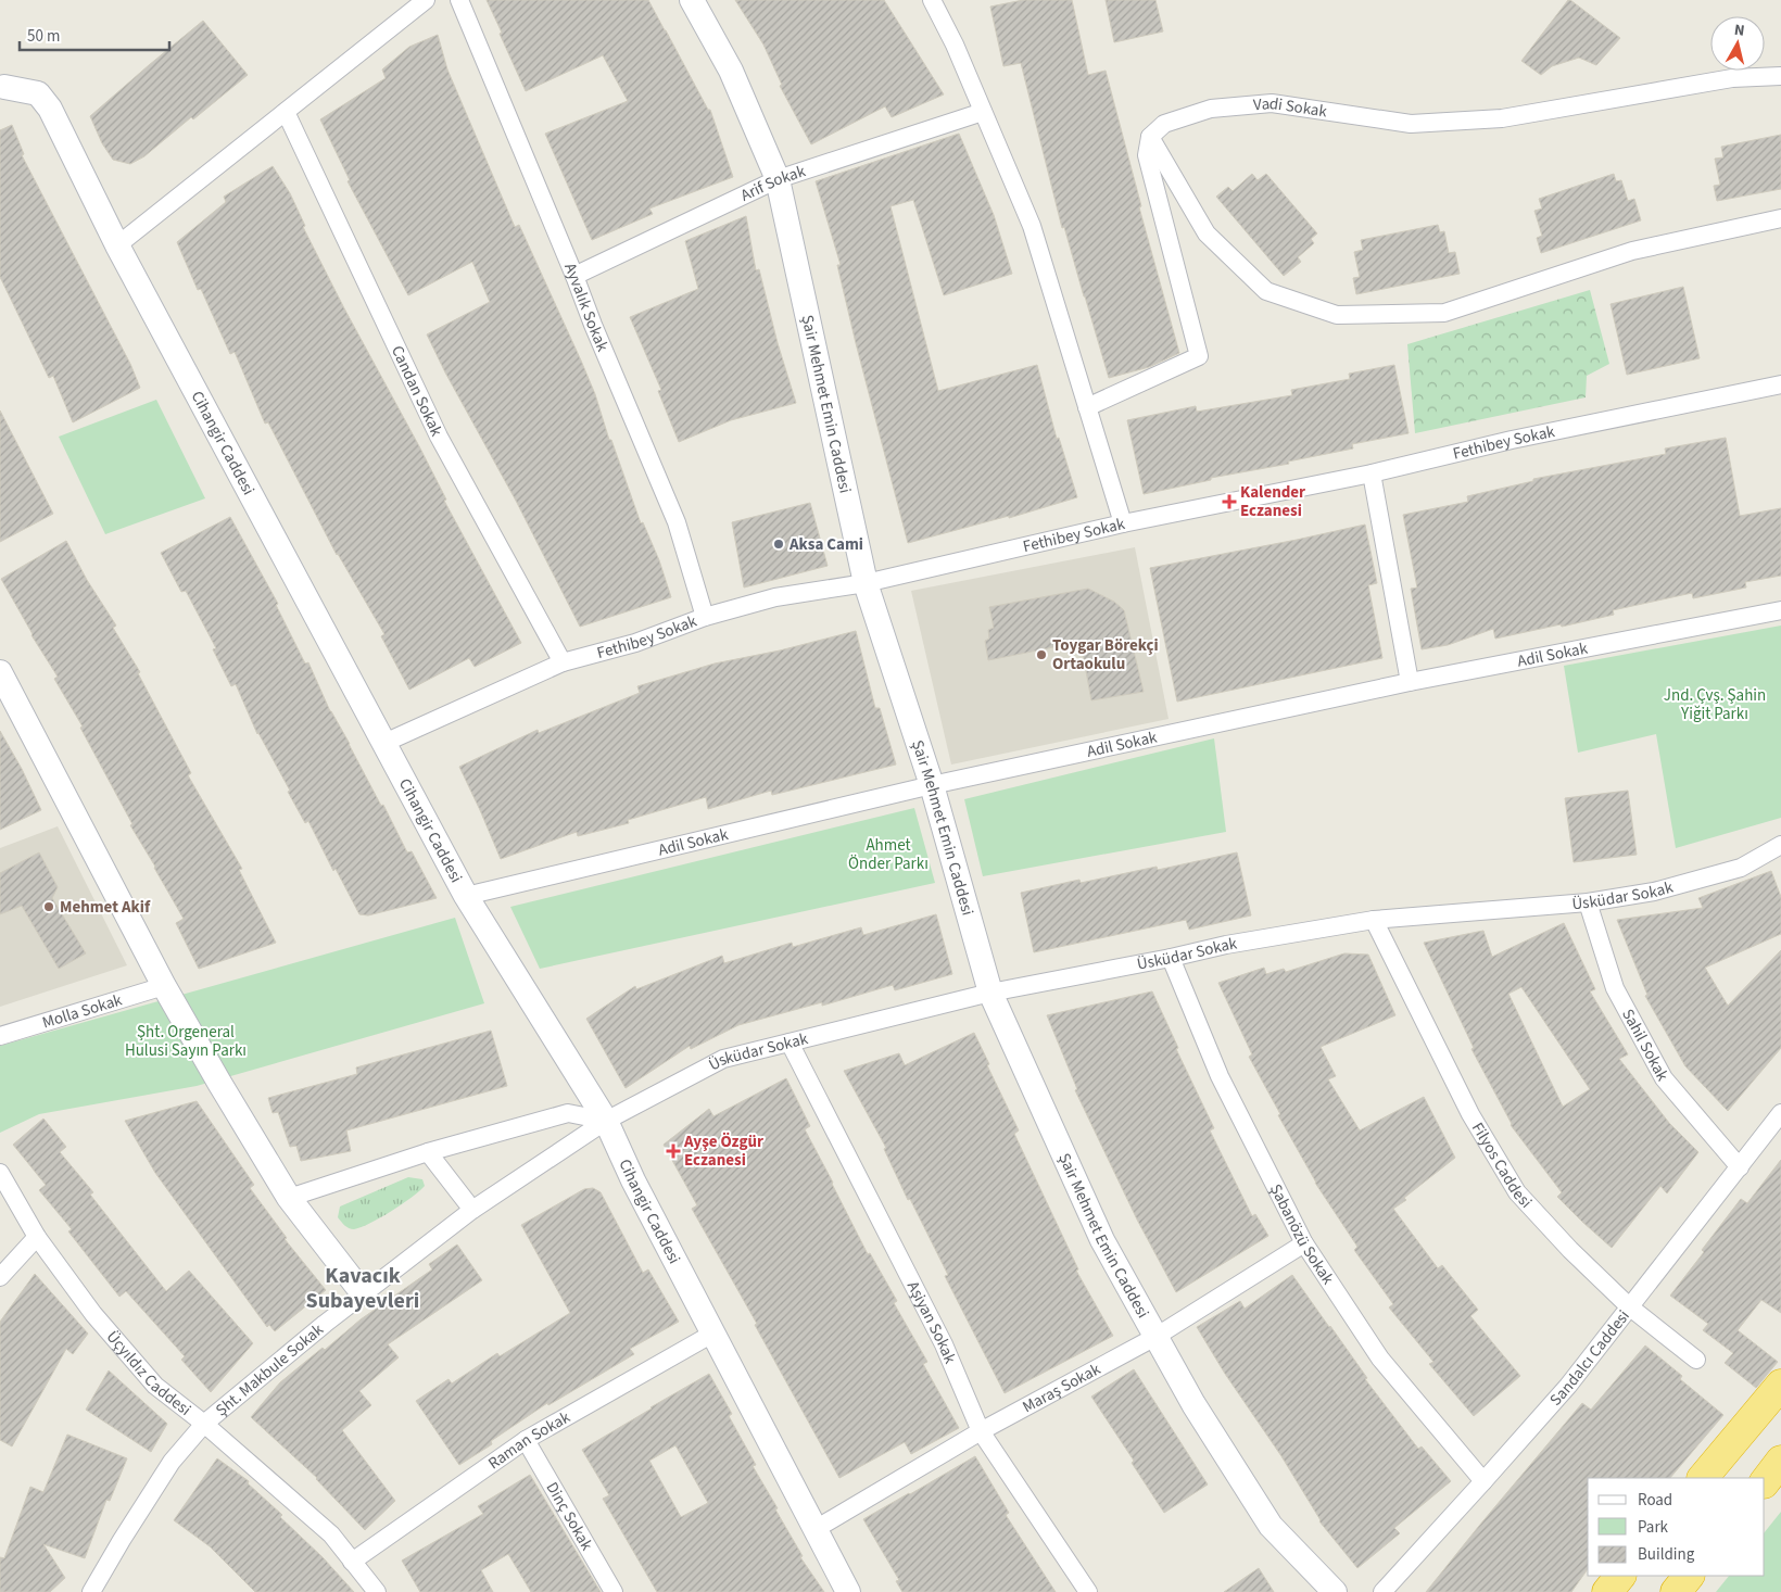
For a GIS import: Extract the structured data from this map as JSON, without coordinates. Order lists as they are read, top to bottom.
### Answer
{
  "streets": {
    "street": [
      "Vadi Sokak",
      "Arif Sokak",
      "Ayvalık Sokak",
      "Candan Sokak",
      "Şair Mehmet Emin Caddesi",
      "Cihangir Caddesi",
      "Fethibey Sokak",
      "Adil Sokak",
      "Üsküdar Sokak",
      "Molla Sokak",
      "Sahil Sokak",
      "Filyos Caddesi",
      "Şabanözü Sokak",
      "Aşiyan Sokak",
      "Sandalcı Caddesi",
      "Şht. Makbule Sokak",
      "Üçyıldız Caddesi",
      "Maraş Sokak",
      "Raman Sokak",
      "Dinç Sokak"
    ]
  },
  "crossings": [
    ["Arif Sokak", "Ayvalık Sokak"],
    ["Arif Sokak", "Şair Mehmet Emin Caddesi"],
    ["Ayvalık Sokak", "Fethibey Sokak"],
    ["Candan Sokak", "Fethibey Sokak"],
    ["Şair Mehmet Emin Caddesi", "Fethibey Sokak"],
    ["Şair Mehmet Emin Caddesi", "Adil Sokak"],
    ["Şair Mehmet Emin Caddesi", "Üsküdar Sokak"],
    ["Şair Mehmet Emin Caddesi", "Maraş Sokak"],
    ["Cihangir Caddesi", "Fethibey Sokak"],
    ["Cihangir Caddesi", "Adil Sokak"],
    ["Cihangir Caddesi", "Üsküdar Sokak"],
    ["Cihangir Caddesi", "Şht. Makbule Sokak"],
    ["Cihangir Caddesi", "Maraş Sokak"],
    ["Cihangir Caddesi", "Raman Sokak"],
    ["Üsküdar Sokak", "Sahil Sokak"],
    ["Üsküdar Sokak", "Filyos Caddesi"],
    ["Üsküdar Sokak", "Şabanözü Sokak"],
    ["Üsküdar Sokak", "Aşiyan Sokak"],
    ["Üsküdar Sokak", "Şht. Makbule Sokak"],
    ["Sahil Sokak", "Sandalcı Caddesi"],
    ["Filyos Caddesi", "Sandalcı Caddesi"],
    ["Şabanözü Sokak", "Sandalcı Caddesi"],
    ["Şabanözü Sokak", "Maraş Sokak"],
    ["Aşiyan Sokak", "Maraş Sokak"],
    ["Şht. Makbule Sokak", "Üçyıldız Caddesi"],
    ["Üçyıldız Caddesi", "Raman Sokak"],
    ["Raman Sokak", "Dinç Sokak"]
  ],
  "districts": ["Kavacık Subayevleri"],
  "parks": ["Jnd. Çvş. Şahin Yiğit Parkı", "Ahmet Önder Parkı", "Şht. Orgeneral Hulusi Sayın Parkı"],
  "places": {
    "health": ["Kalender Eczanesi", "Ayşe Özgür Eczanesi"],
    "other": ["Aksa Cami", "Toygar Börekçi Ortaokulu", "Mehmet Akif"]
  },
  "legend": ["Road", "Park", "Building"],
  "scale_bar": "50 m",
  "north": "top"
}
